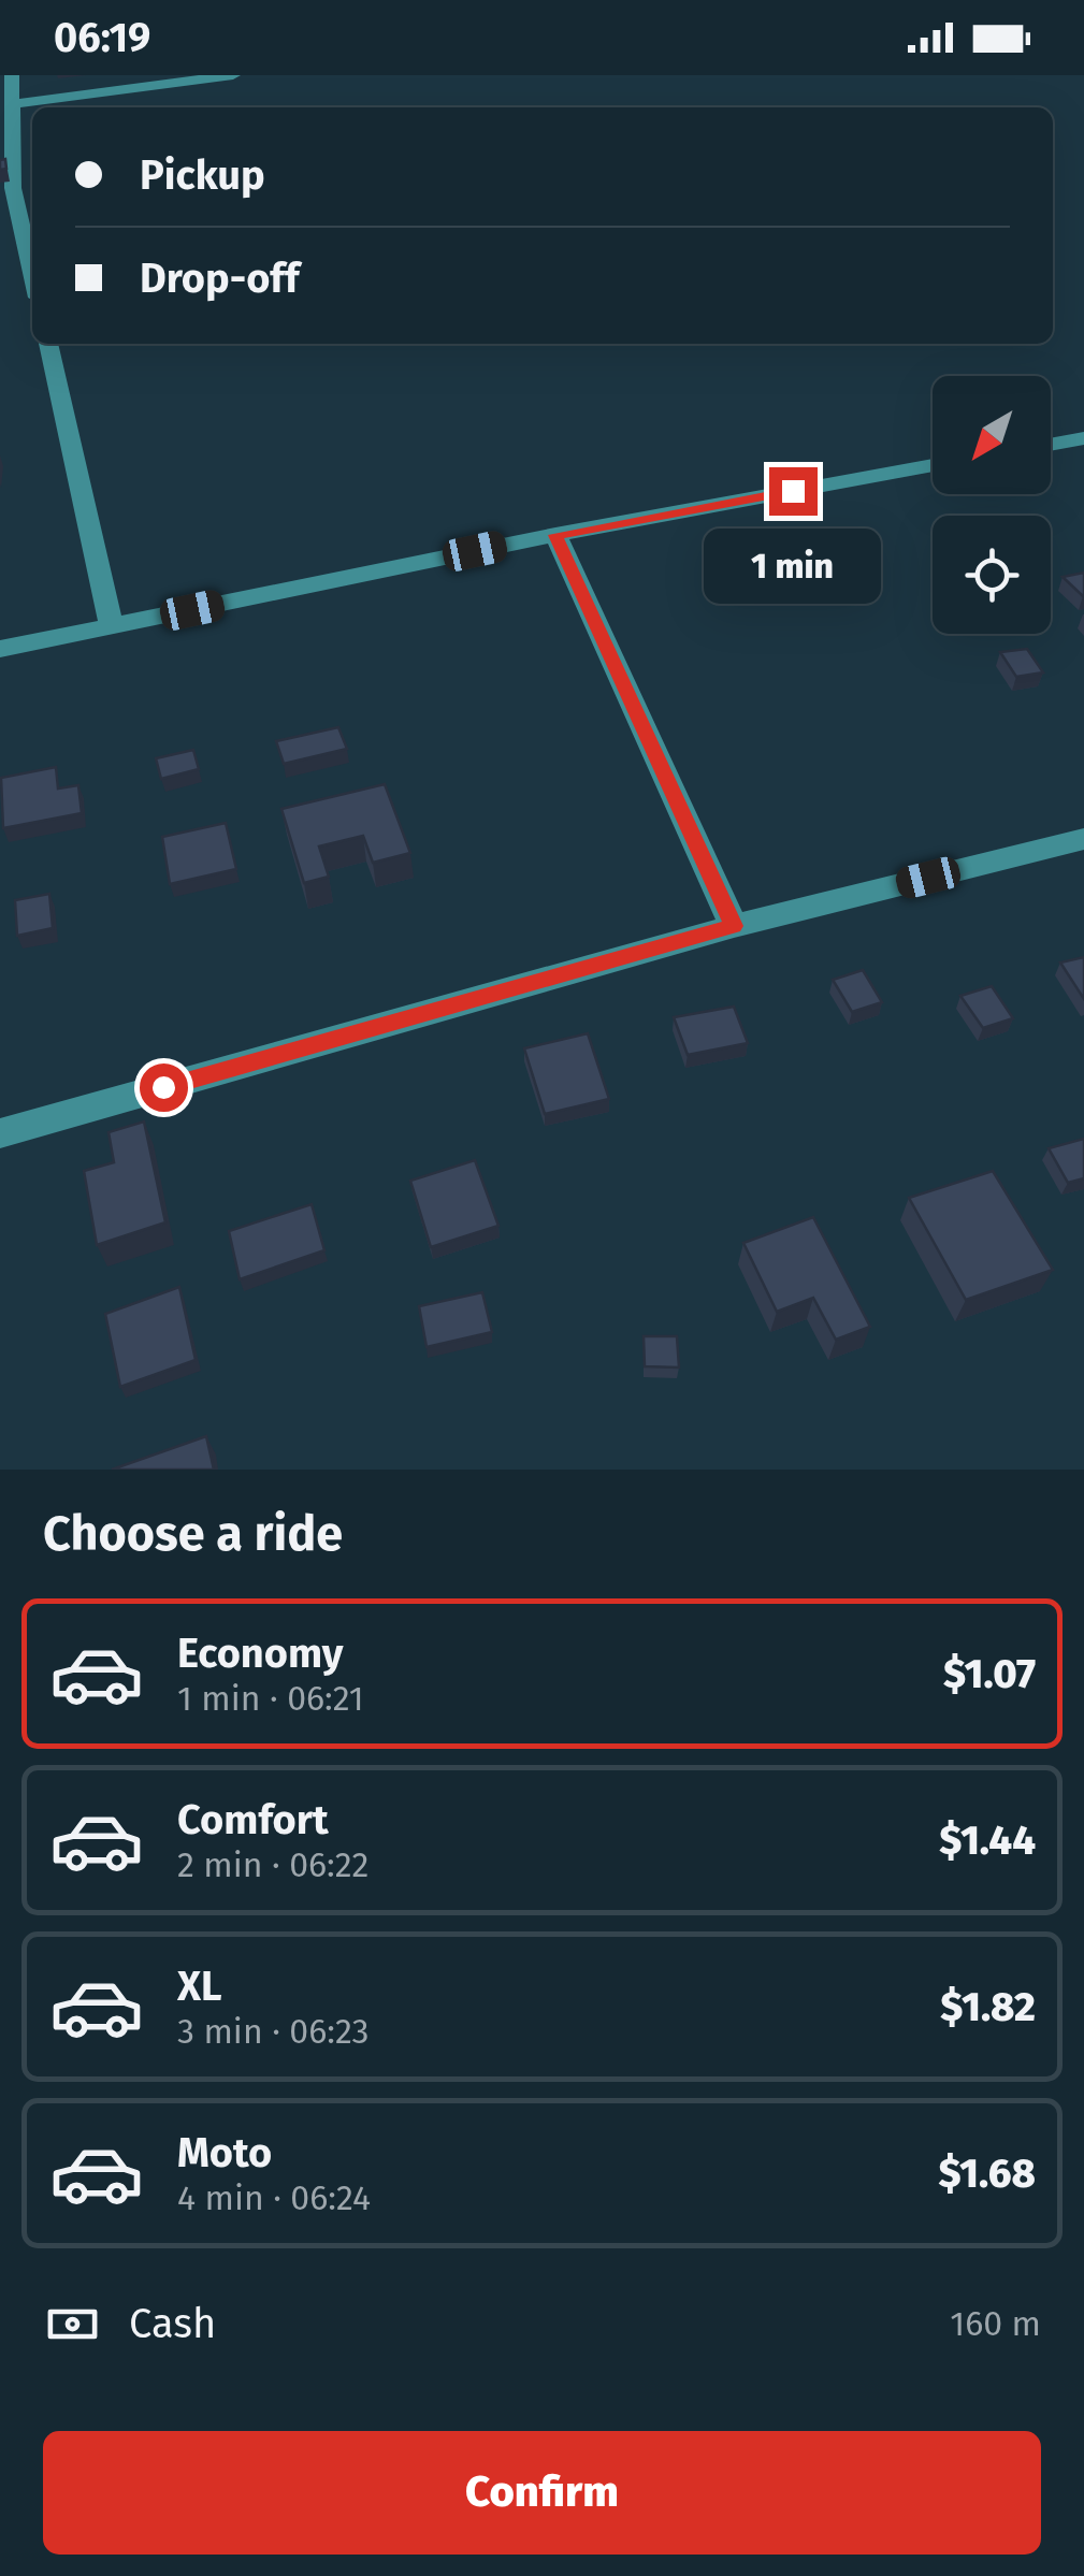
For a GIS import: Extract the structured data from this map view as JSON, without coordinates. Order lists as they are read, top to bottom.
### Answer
{
  "north": "bottom left",
  "page": {
    "status": "06:19",
    "banner": ["Pickup", "Drop-off"],
    "bubble": "1 min",
    "heading": "Choose a ride",
    "list": [
      {
        "name": "Economy",
        "note": "1 min · 06:21",
        "value": "$1.07"
      },
      {
        "name": "Comfort",
        "note": "2 min · 06:22",
        "value": "$1.44"
      },
      {
        "name": "XL",
        "note": "3 min · 06:23",
        "value": "$1.82"
      },
      {
        "name": "Moto",
        "note": "4 min · 06:24",
        "value": "$1.68"
      }
    ],
    "pay": ["Cash", "160 m"],
    "buttons": "Confirm"
  }
}
